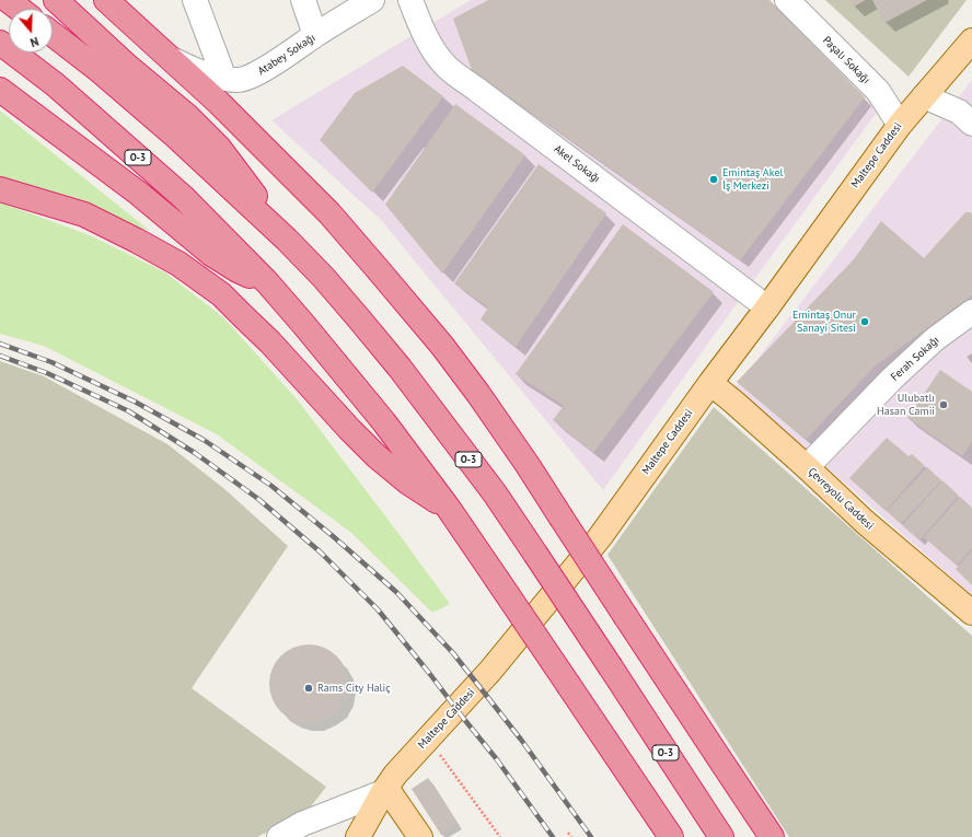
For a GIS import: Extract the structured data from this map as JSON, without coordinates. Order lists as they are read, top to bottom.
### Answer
{
  "streets": {
    "highway": ["O-3"],
    "main road": ["Maltepe Caddesi", "Çevreyolu Caddesi"],
    "street": [
      "Atabey Sokağı",
      "Paşalı Sokağı",
      "Akel Sokağı",
      "Ferah Sokağı"
    ]
  },
  "crossings": [
    ["Paşalı Sokağı", "Maltepe Caddesi"],
    ["Maltepe Caddesi", "Akel Sokağı"],
    ["Maltepe Caddesi", "Çevreyolu Caddesi"],
    ["Ferah Sokağı", "Çevreyolu Caddesi"]
  ],
  "places": [
    "Emintaş Akel İş Merkezi",
    "Emintaş Onur Sanayi Sitesi",
    "Ulubatlı Hasan Camii",
    "Rams City Haliç"
  ],
  "north": "bottom"
}
